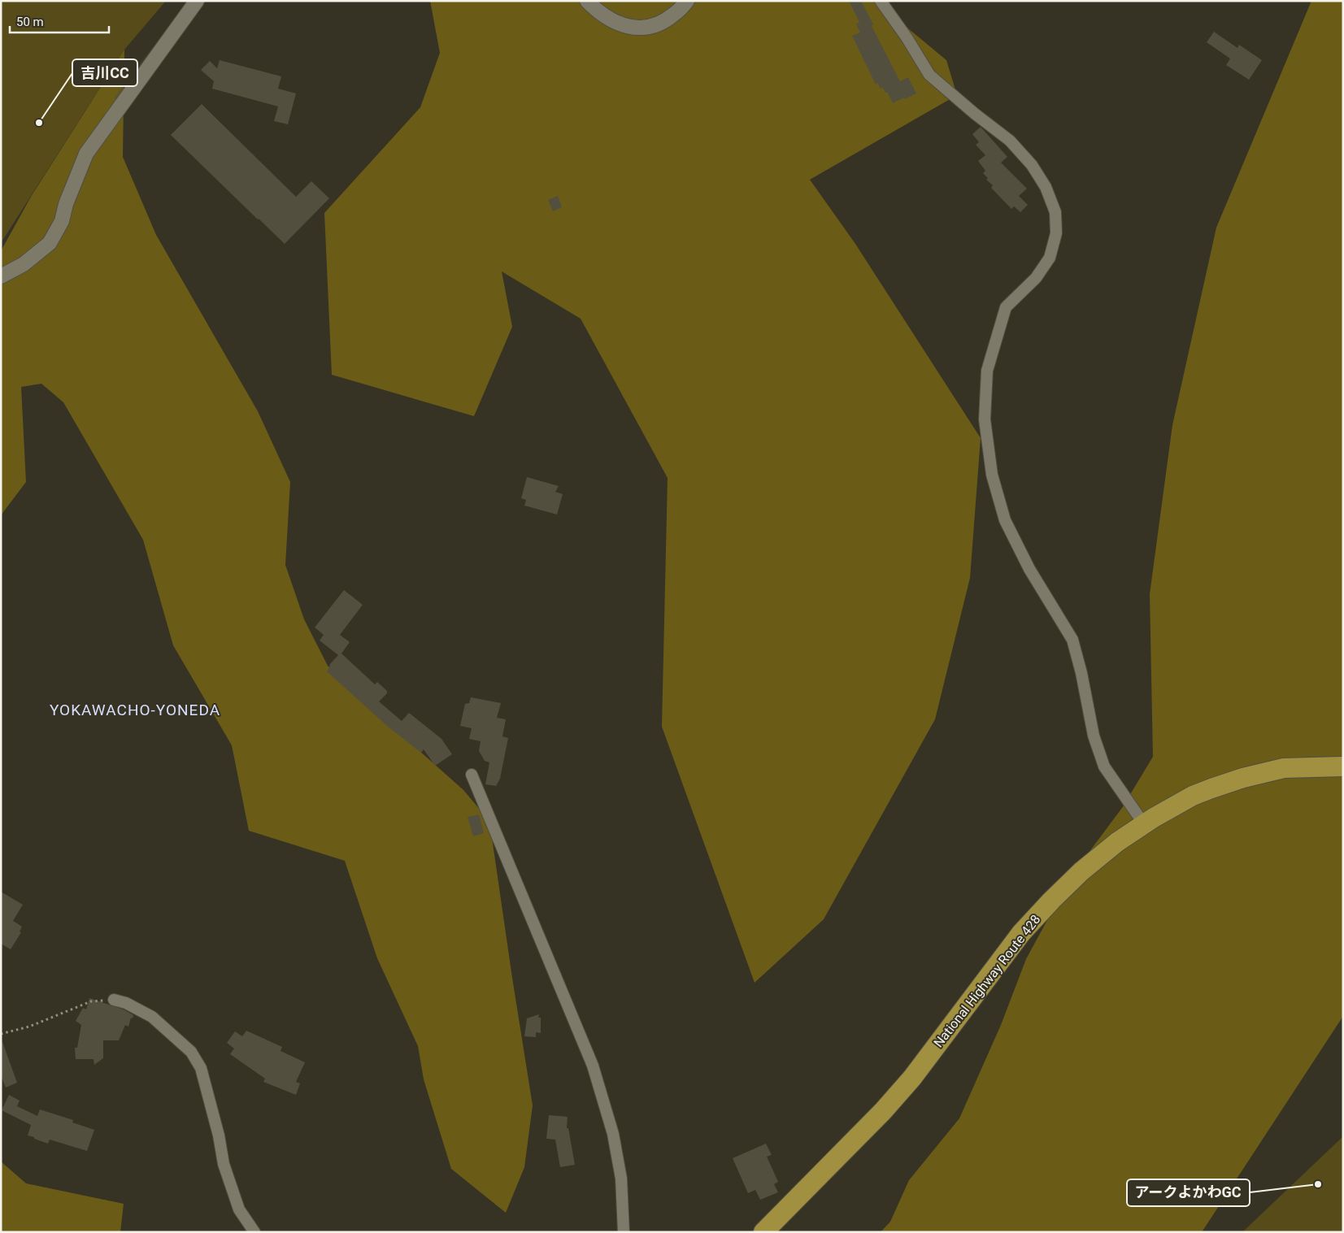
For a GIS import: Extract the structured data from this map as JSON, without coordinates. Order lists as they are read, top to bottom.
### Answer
{
  "streets": {
    "highway": ["National Highway Route 428"]
  },
  "districts": ["YOKAWACHO-YONEDA"],
  "places": ["吉川CC", "アークよかわGC"],
  "scale_bar": "50 m"
}
